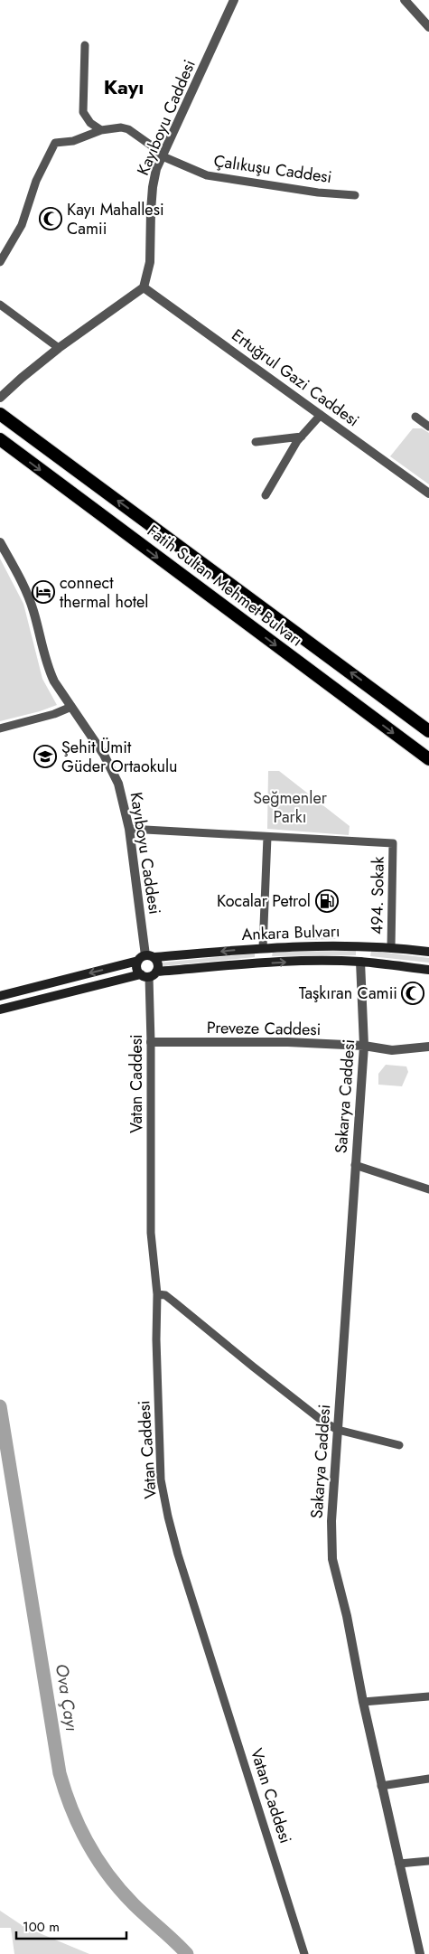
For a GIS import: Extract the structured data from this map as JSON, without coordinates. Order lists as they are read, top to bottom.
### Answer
{
  "streets": {
    "highway": ["Fatih Sultan Mehmet Bulvarı"],
    "main road": ["Ankara Bulvarı"],
    "street": [
      "Kayıboyu Caddesi",
      "Çalıkuşu Caddesi",
      "Ertuğrul Gazi Caddesi",
      "494. Sokak",
      "Preveze Caddesi",
      "Vatan Caddesi",
      "Sakarya Caddesi"
    ]
  },
  "crossings": [
    ["Kayıboyu Caddesi", "Çalıkuşu Caddesi"],
    ["Kayıboyu Caddesi", "Ertuğrul Gazi Caddesi"],
    ["Kayıboyu Caddesi", "Ankara Bulvarı"],
    ["494. Sokak", "Ankara Bulvarı"],
    ["Ankara Bulvarı", "Vatan Caddesi"],
    ["Ankara Bulvarı", "Sakarya Caddesi"],
    ["Preveze Caddesi", "Vatan Caddesi"],
    ["Preveze Caddesi", "Sakarya Caddesi"]
  ],
  "districts": ["Kayı"],
  "water": ["Ova Çayı"],
  "parks": ["Seğmenler Parkı"],
  "places": {
    "mosque": ["Kayı Mahallesi Camii", "Taşkıran Camii"],
    "hotel": ["connect thermal hotel"],
    "school or university": ["Şehit Ümit Güder Ortaokulu"],
    "fuel station": ["Kocalar Petrol"]
  },
  "scale_bar": "100 m"
}
